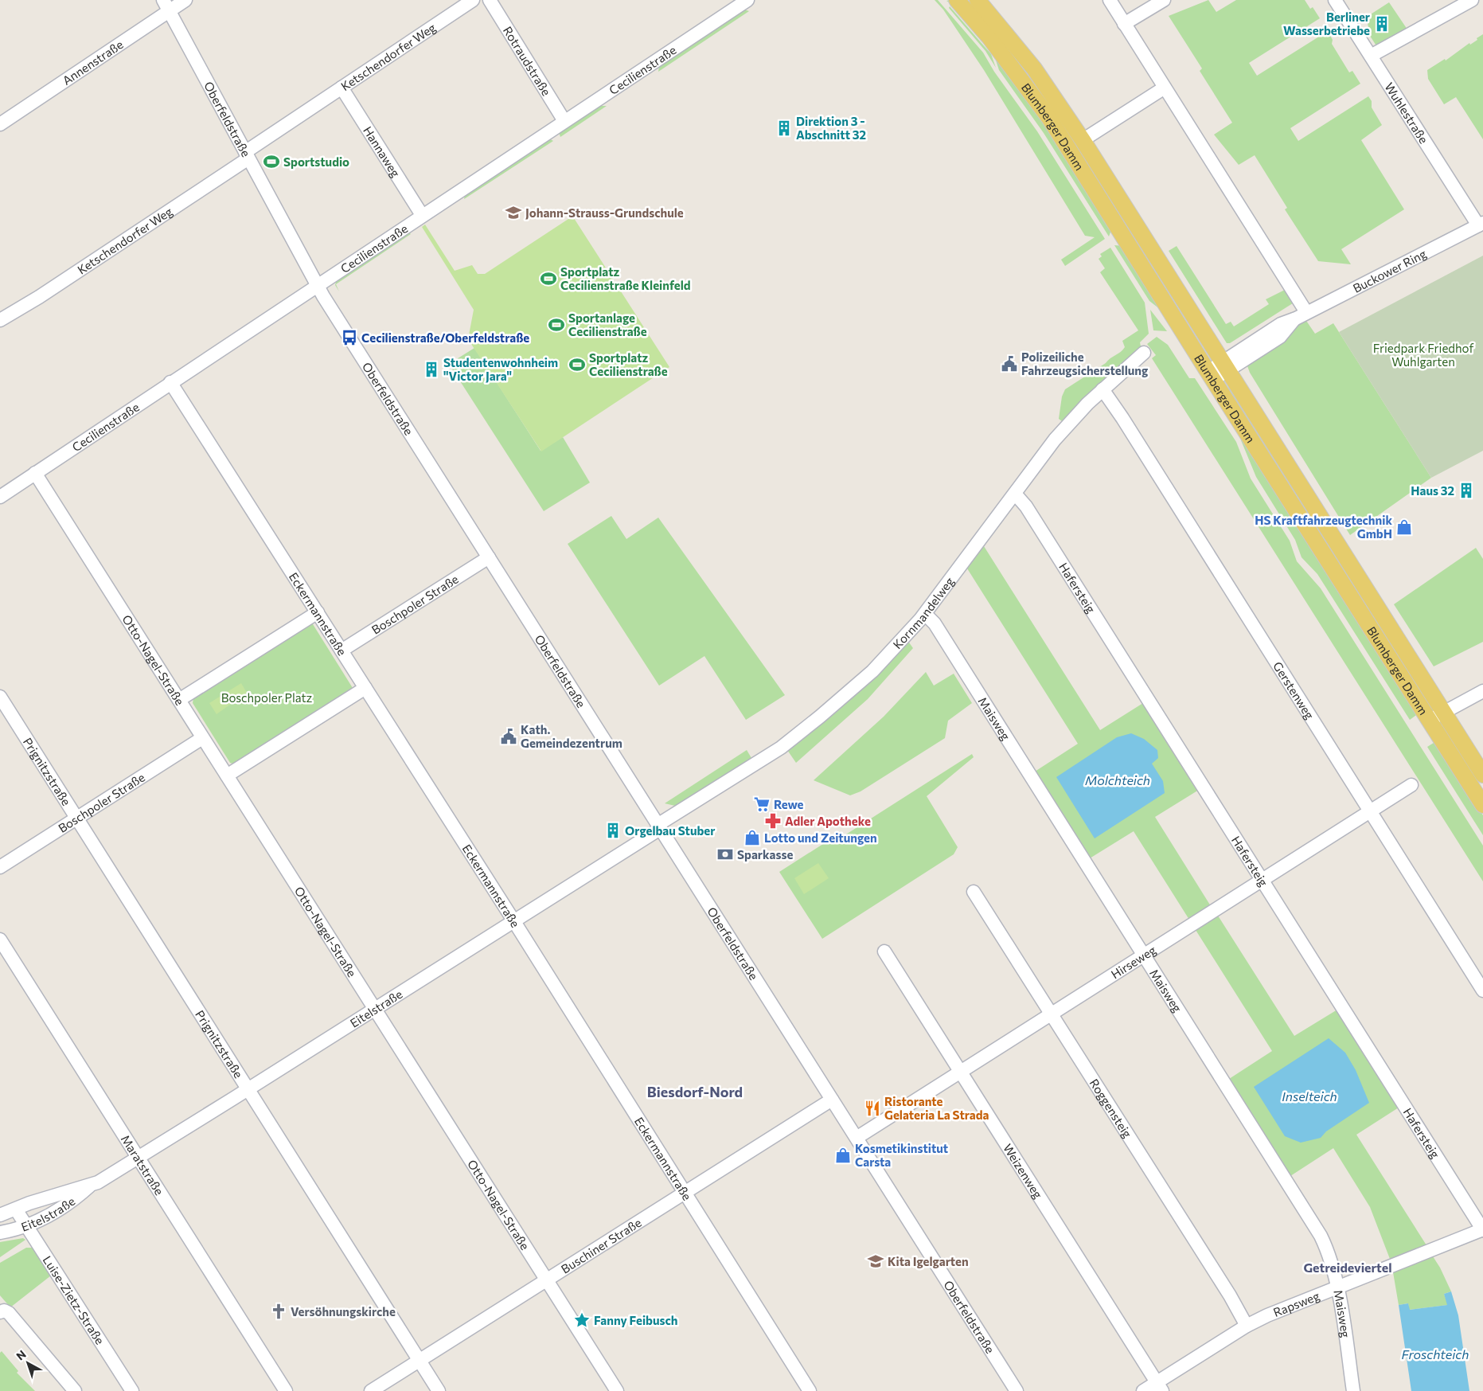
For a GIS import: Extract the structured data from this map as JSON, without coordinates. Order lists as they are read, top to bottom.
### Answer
{
  "streets": {
    "main road": ["Blumberger Damm"],
    "street": [
      "Ketschendorfer Weg",
      "Rotraudstraße",
      "Annenstraße",
      "Cecilienstraße",
      "Wuhlestraße",
      "Oberfeldstraße",
      "Hannaweg",
      "Buckower Ring",
      "Hafersteig",
      "Boschpoler Straße",
      "Kornmandelweg",
      "Eckermannstraße",
      "Otto-Nagel-Straße",
      "Gerstenweg",
      "Maisweg",
      "Prignitzstraße",
      "Hirseweg",
      "Eitelstraße",
      "Roggensteig",
      "Maratstraße",
      "Weizenweg",
      "Buschiner Straße",
      "Luise-Zietz-Straße",
      "Rapsweg"
    ]
  },
  "crossings": [
    ["Ketschendorfer Weg", "Oberfeldstraße"],
    ["Ketschendorfer Weg", "Hannaweg"],
    ["Rotraudstraße", "Cecilienstraße"],
    ["Annenstraße", "Oberfeldstraße"],
    ["Cecilienstraße", "Oberfeldstraße"],
    ["Cecilienstraße", "Hannaweg"],
    ["Cecilienstraße", "Eckermannstraße"],
    ["Cecilienstraße", "Otto-Nagel-Straße"],
    ["Wuhlestraße", "Buckower Ring"],
    ["Oberfeldstraße", "Boschpoler Straße"],
    ["Oberfeldstraße", "Kornmandelweg"],
    ["Oberfeldstraße", "Hirseweg"],
    ["Oberfeldstraße", "Eitelstraße"],
    ["Oberfeldstraße", "Buschiner Straße"],
    ["Blumberger Damm", "Buckower Ring"],
    ["Hafersteig", "Kornmandelweg"],
    ["Hafersteig", "Hirseweg"],
    ["Hafersteig", "Rapsweg"],
    ["Boschpoler Straße", "Eckermannstraße"],
    ["Boschpoler Straße", "Otto-Nagel-Straße"],
    ["Boschpoler Straße", "Prignitzstraße"],
    ["Kornmandelweg", "Gerstenweg"],
    ["Kornmandelweg", "Maisweg"],
    ["Kornmandelweg", "Eitelstraße"],
    ["Eckermannstraße", "Eitelstraße"],
    ["Eckermannstraße", "Buschiner Straße"],
    ["Otto-Nagel-Straße", "Eitelstraße"],
    ["Otto-Nagel-Straße", "Buschiner Straße"],
    ["Gerstenweg", "Hirseweg"],
    ["Maisweg", "Hirseweg"],
    ["Maisweg", "Rapsweg"],
    ["Prignitzstraße", "Eitelstraße"],
    ["Prignitzstraße", "Buschiner Straße"],
    ["Hirseweg", "Roggensteig"],
    ["Hirseweg", "Weizenweg"],
    ["Eitelstraße", "Maratstraße"],
    ["Eitelstraße", "Luise-Zietz-Straße"],
    ["Roggensteig", "Rapsweg"],
    ["Weizenweg", "Rapsweg"]
  ],
  "districts": ["Biesdorf-Nord", "Getreideviertel"],
  "water": ["Molchteich", "Inselteich", "Froschteich"],
  "parks": ["Friedpark Friedhof Wuhlgarten", "Boschpoler Platz"],
  "places": {
    "building": [
      "Berliner Wasserbetriebe",
      "Direktion 3 - Abschnitt 32",
      "Studentenwohnheim \"Victor Jara\"",
      "Haus 32",
      "Orgelbau Stuber"
    ],
    "sports": [
      "Sportstudio",
      "Sportplatz Cecilienstraße Kleinfeld",
      "Sportanlage Cecilienstraße",
      "Sportplatz Cecilienstraße"
    ],
    "school or university": ["Johann-Strauss-Grundschule", "Kita Igelgarten"],
    "bus stop": ["Cecilienstraße/Oberfeldstraße"],
    "public building": ["Polizeiliche Fahrzeugsicherstellung", "Kath. Gemeindezentrum"],
    "shop": ["HS Kraftfahrzeugtechnik GmbH", "Lotto und Zeitungen", "Kosmetikinstitut Carsta"],
    "supermarket": ["Rewe"],
    "pharmacy": ["Adler Apotheke"],
    "bank": ["Sparkasse"],
    "restaurant": ["Ristorante Gelateria La Strada"],
    "church": ["Versöhnungskirche"],
    "place": ["Fanny Feibusch"]
  },
  "north": "top left"
}
